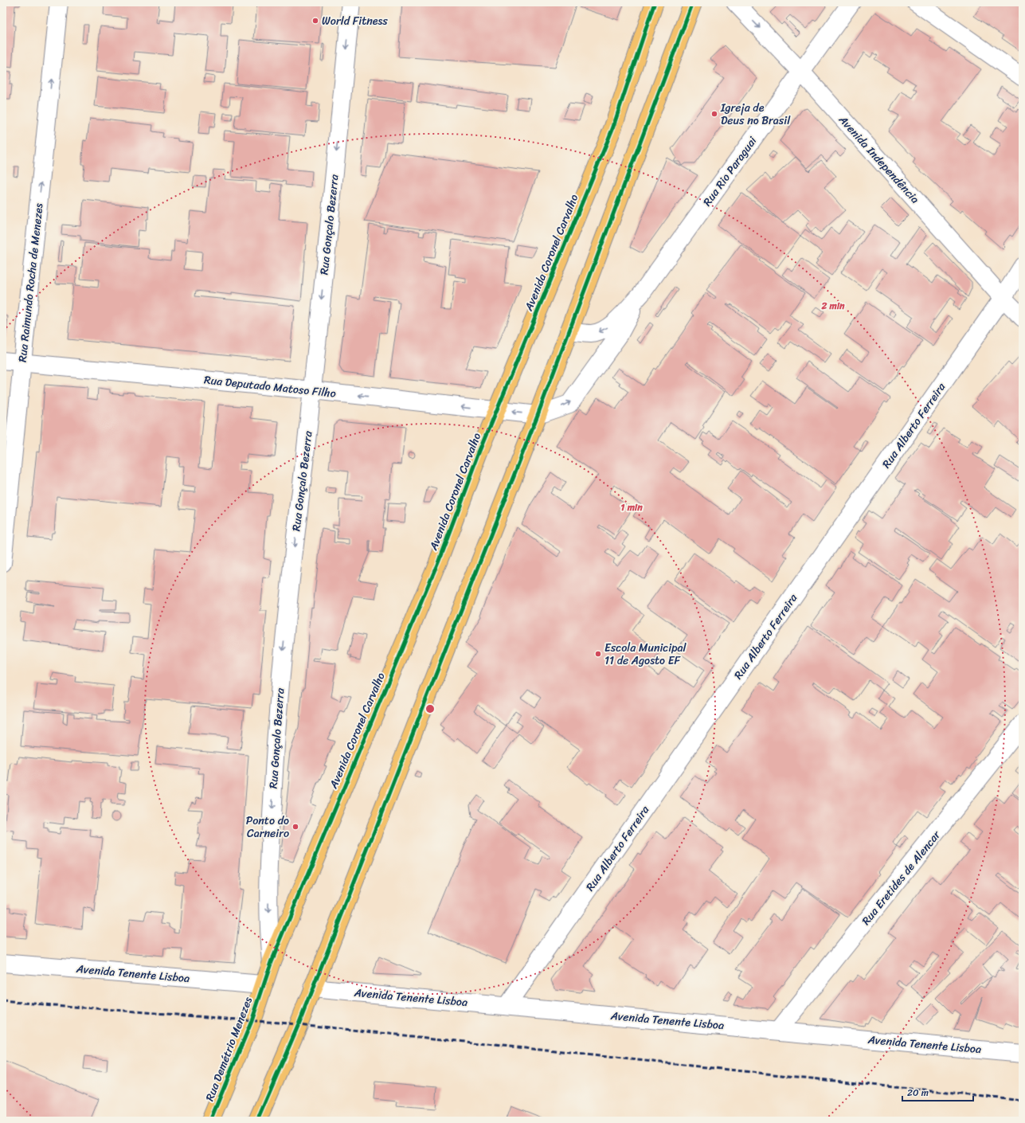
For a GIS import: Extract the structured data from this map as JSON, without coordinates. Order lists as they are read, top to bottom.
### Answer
{
  "streets": {
    "main road": ["Avenida Coronel Carvalho", "Rua Demétrio Menezes"],
    "street": [
      "Avenida Independência",
      "Rua Rio Paraguai",
      "Rua Gonçalo Bezerra",
      "Rua Raimundo Rocha de Menezes",
      "Rua Deputado Matoso Filho",
      "Rua Alberto Ferreira",
      "Rua Eretides de Alencar",
      "Avenida Tenente Lisboa"
    ]
  },
  "crossings": [
    ["Avenida Independência", "Rua Rio Paraguai"],
    ["Avenida Independência", "Rua Alberto Ferreira"],
    ["Rua Rio Paraguai", "Rua Deputado Matoso Filho"],
    ["Rua Gonçalo Bezerra", "Avenida Coronel Carvalho"],
    ["Rua Gonçalo Bezerra", "Rua Deputado Matoso Filho"],
    ["Avenida Coronel Carvalho", "Rua Deputado Matoso Filho"],
    ["Avenida Coronel Carvalho", "Avenida Tenente Lisboa"],
    ["Avenida Coronel Carvalho", "Rua Demétrio Menezes"],
    ["Rua Raimundo Rocha de Menezes", "Rua Deputado Matoso Filho"],
    ["Rua Alberto Ferreira", "Avenida Tenente Lisboa"],
    ["Rua Eretides de Alencar", "Avenida Tenente Lisboa"],
    ["Avenida Tenente Lisboa", "Rua Demétrio Menezes"]
  ],
  "one_way": ["Rua Gonçalo Bezerra", "Rua Raimundo Rocha de Menezes", "Rua Deputado Matoso Filho"],
  "places": [
    "World Fitness",
    "Igreja de Deus no Brasil",
    "Escola Municipal 11 de Agosto EF",
    "Ponto do Carneiro"
  ],
  "scale_bar": "20 m",
  "rings": ["2 min", "1 min"]
}
